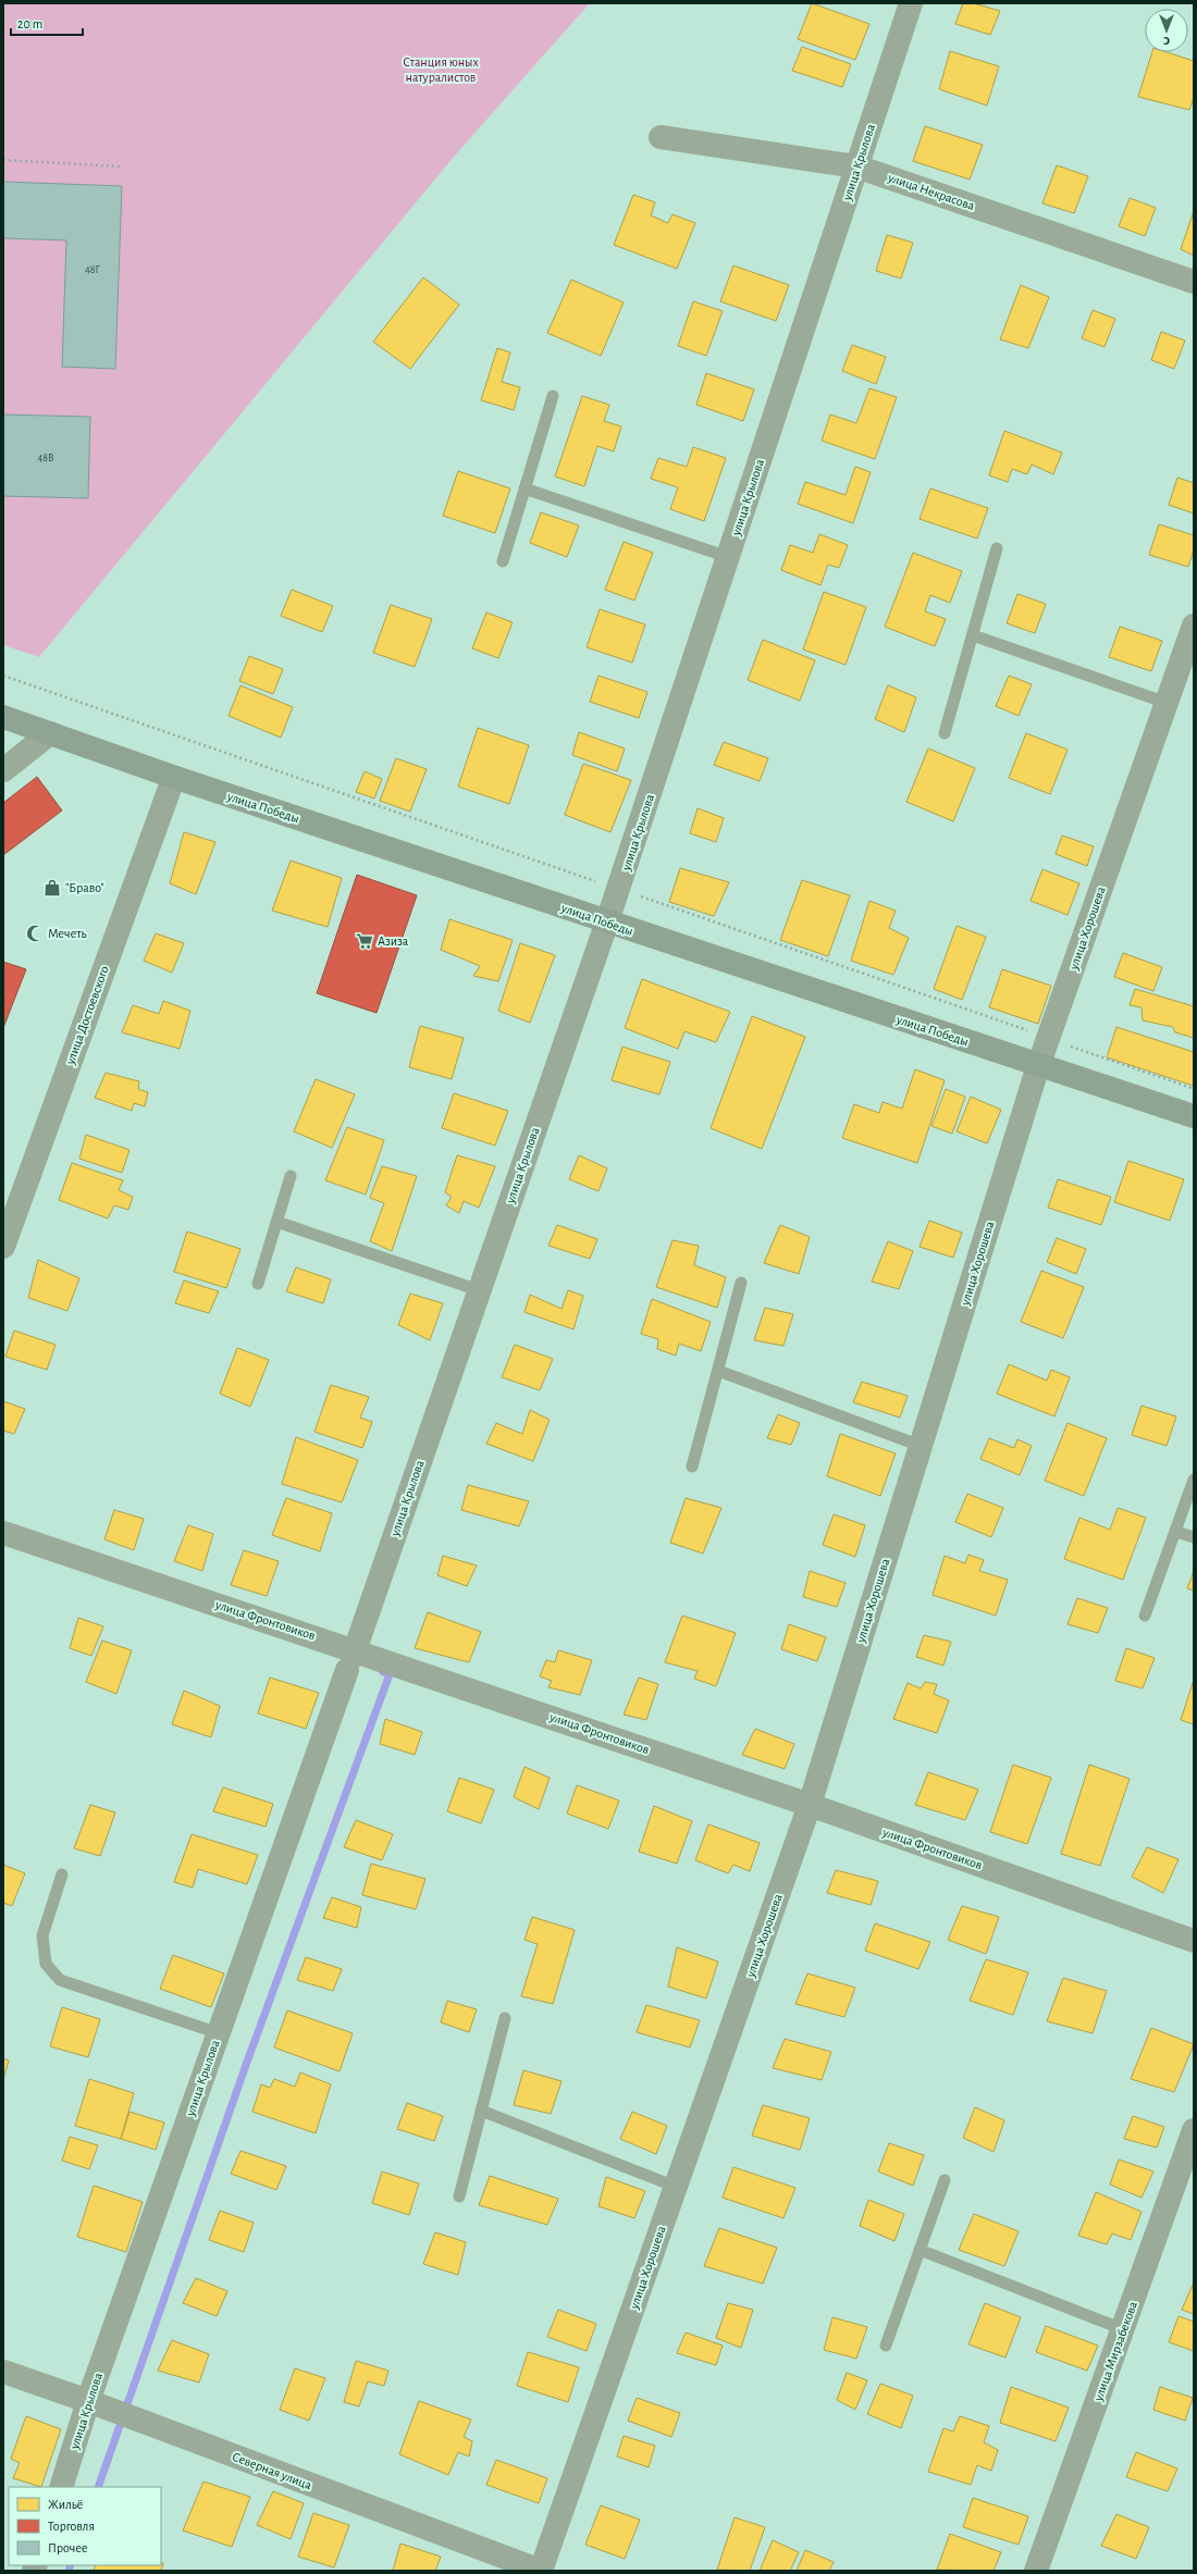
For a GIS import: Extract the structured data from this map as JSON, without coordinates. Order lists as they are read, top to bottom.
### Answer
{
  "streets": {
    "main road": ["улица Победы"],
    "street": [
      "улица Крылова",
      "улица Некрасова",
      "улица Хорошева",
      "улица Достоевского",
      "улица Фронтовиков",
      "улица Мирзабекова",
      "Северная улица"
    ]
  },
  "crossings": [
    ["улица Крылова", "улица Некрасова"],
    ["улица Крылова", "улица Победы"],
    ["улица Крылова", "улица Фронтовиков"],
    ["улица Крылова", "Северная улица"],
    ["улица Победы", "улица Хорошева"],
    ["улица Победы", "улица Достоевского"],
    ["улица Хорошева", "улица Фронтовиков"],
    ["улица Хорошева", "Северная улица"]
  ],
  "parks": ["Станция юных натуралистов"],
  "places": {
    "shop": ["\"Браво\""],
    "mosque": ["Мечеть"],
    "supermarket": ["Азиза"]
  },
  "house_numbers": ["48Г", "48В"],
  "legend": ["Жильё", "Торговля", "Прочее"],
  "scale_bar": "20 m",
  "north": "bottom"
}
